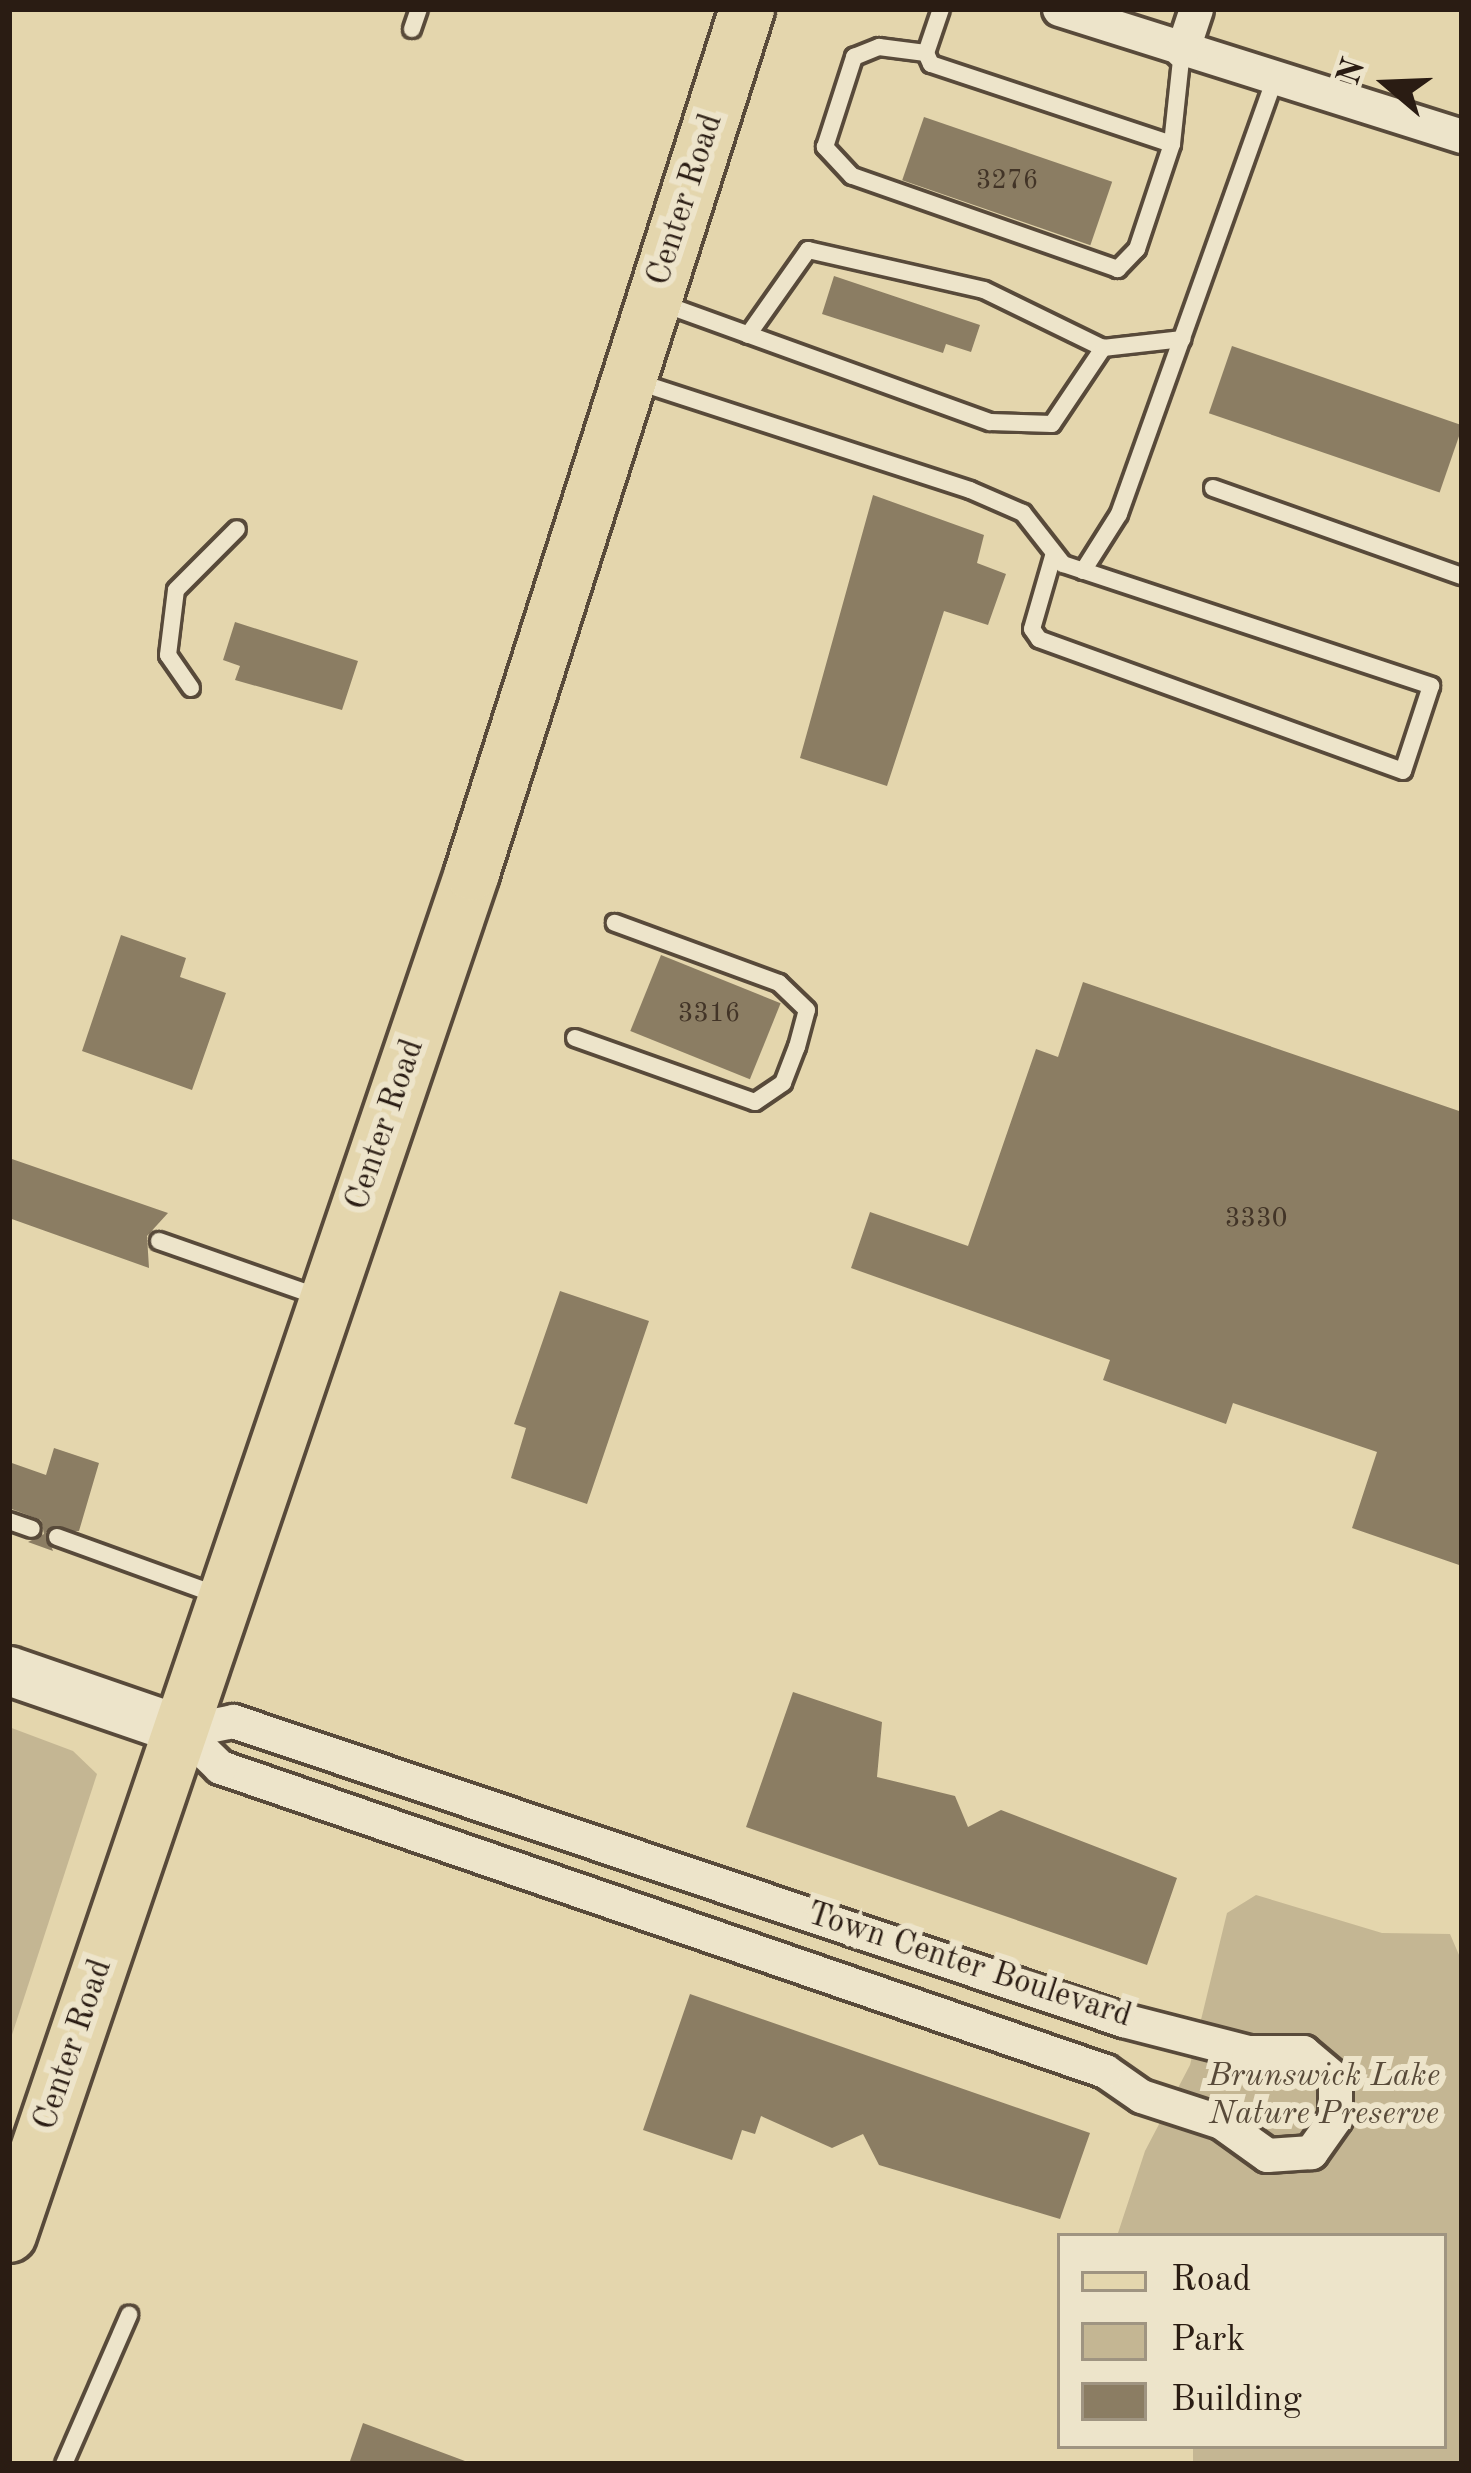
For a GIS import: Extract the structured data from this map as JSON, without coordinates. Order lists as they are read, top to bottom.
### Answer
{
  "streets": {
    "main road": ["Center Road"],
    "street": ["Town Center Boulevard"]
  },
  "crossings": [
    ["Center Road", "Town Center Boulevard"]
  ],
  "parks": ["Brunswick Lake Nature Preserve"],
  "house_numbers": ["3276", "3316", "3330"],
  "legend": ["Road", "Park", "Building"],
  "north": "left"
}
